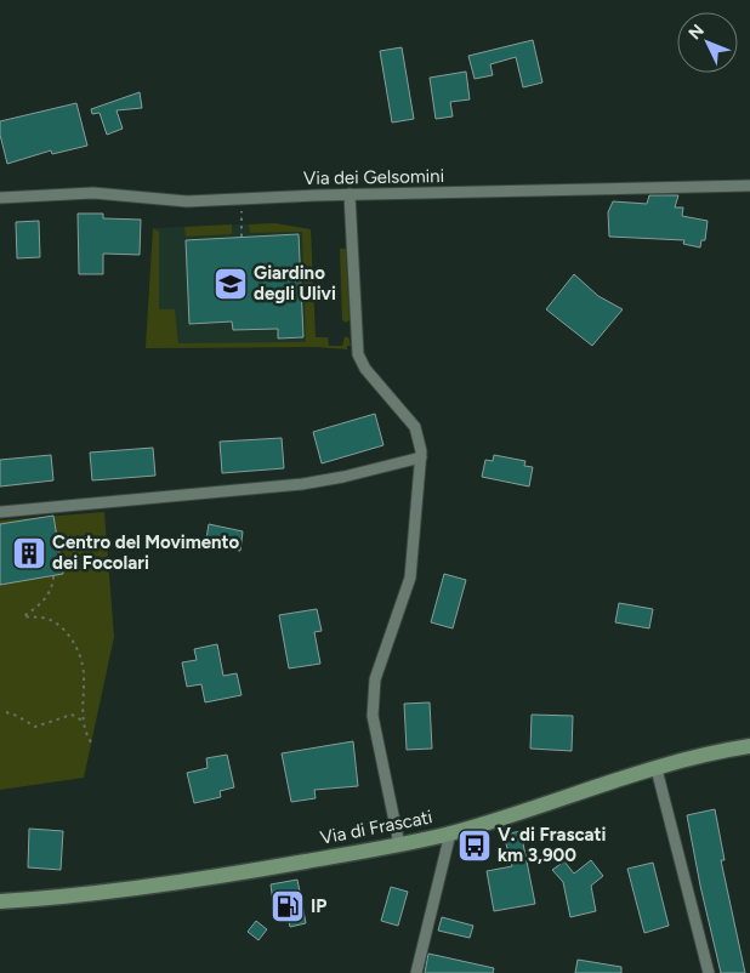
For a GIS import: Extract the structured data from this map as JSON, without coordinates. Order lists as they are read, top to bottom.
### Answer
{
  "streets": {
    "main road": ["Via di Frascati"],
    "street": ["Via dei Gelsomini"]
  },
  "places": {
    "school or university": ["Giardino degli Ulivi"],
    "building": ["Centro del Movimento dei Focolari"],
    "bus stop": ["V. di Frascati km 3,900"],
    "fuel station": ["IP"]
  },
  "north": "top left"
}
